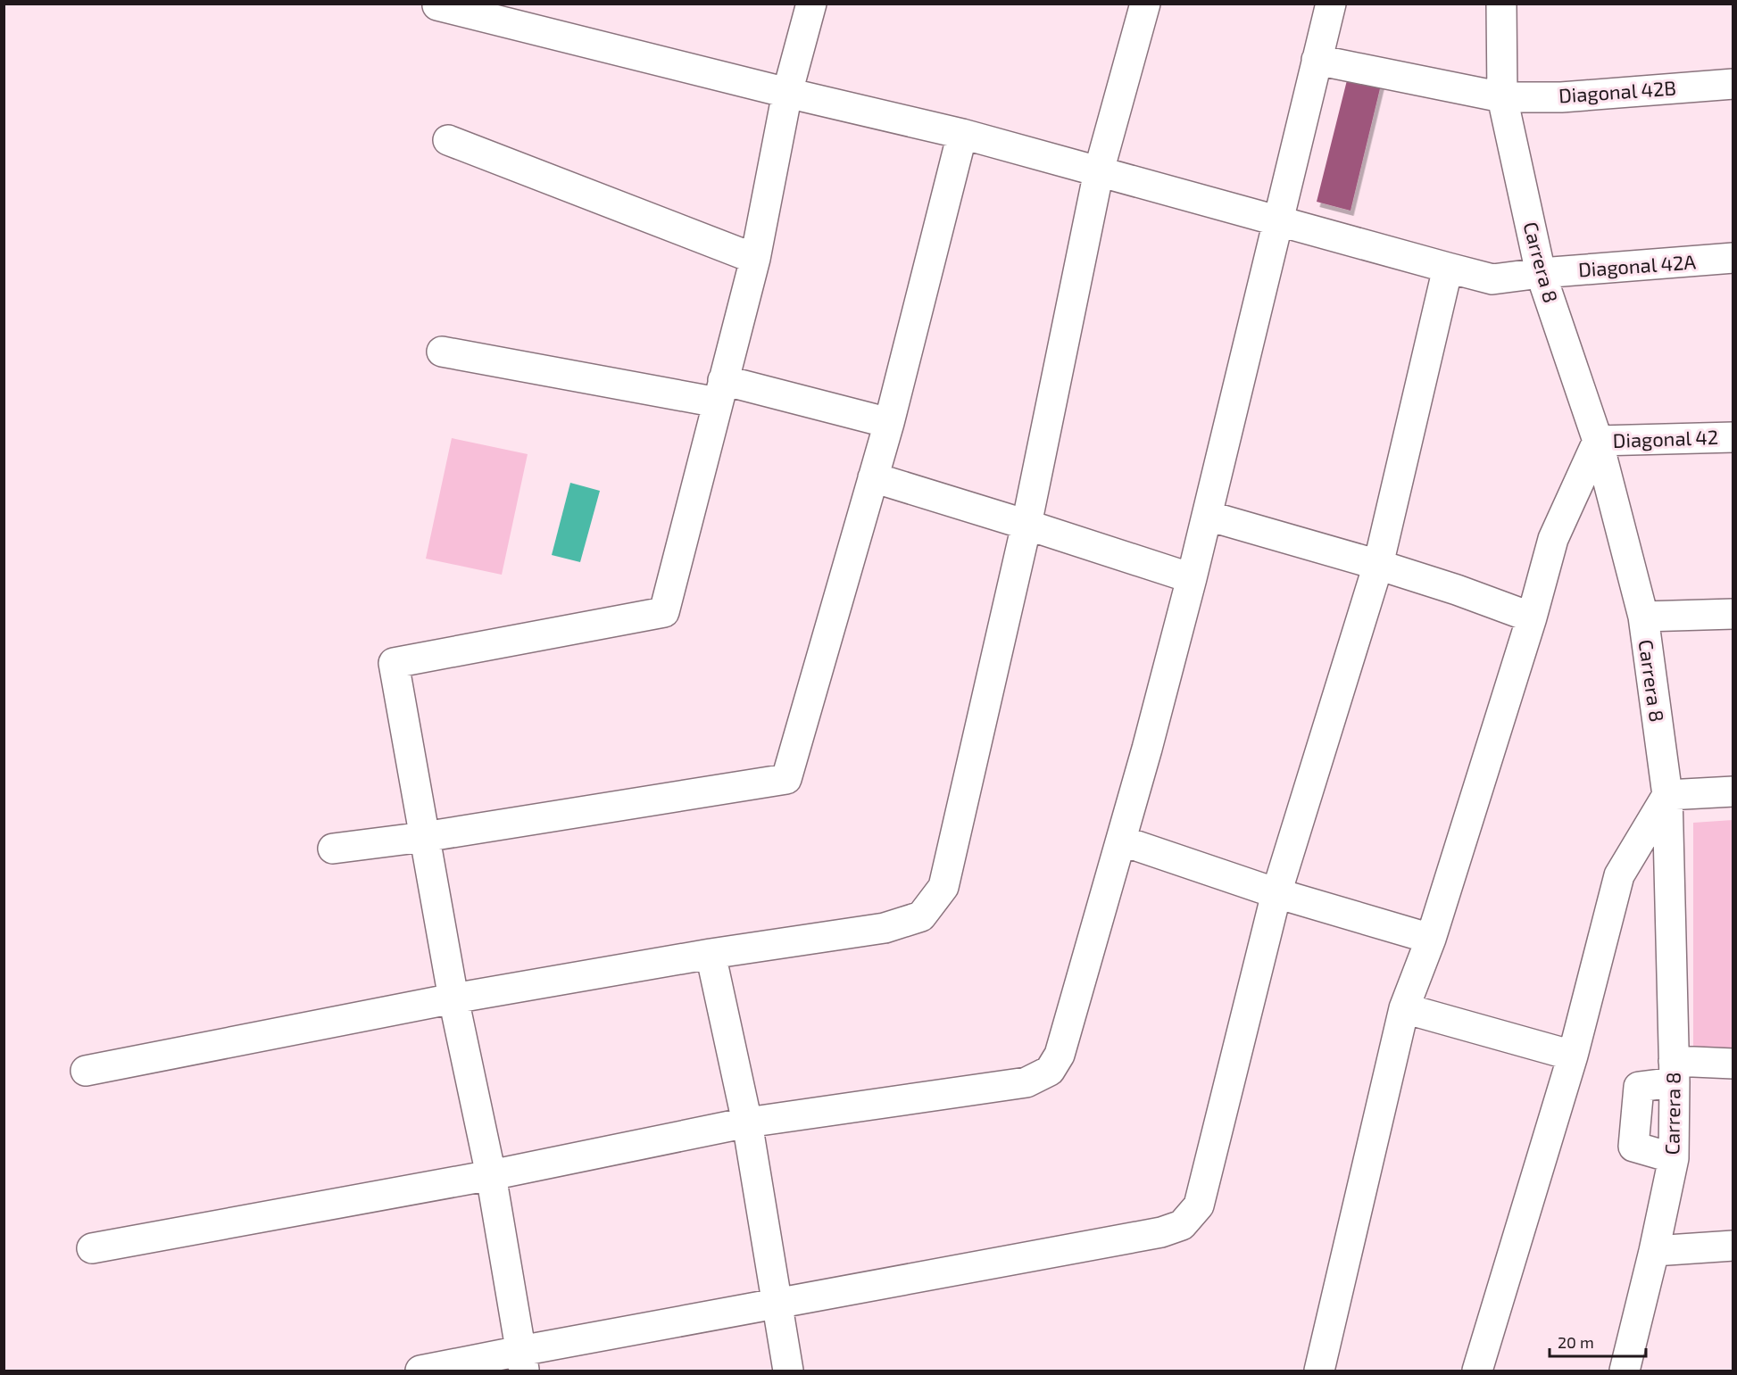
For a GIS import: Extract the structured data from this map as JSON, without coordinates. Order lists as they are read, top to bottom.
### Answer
{
  "streets": {
    "street": [
      "Diagonal 42B",
      "Carrera 8",
      "Diagonal 42A",
      "Diagonal 42"
    ]
  },
  "crossings": [
    ["Diagonal 42B", "Carrera 8"],
    ["Carrera 8", "Diagonal 42A"],
    ["Carrera 8", "Diagonal 42"]
  ],
  "scale_bar": "20 m"
}
